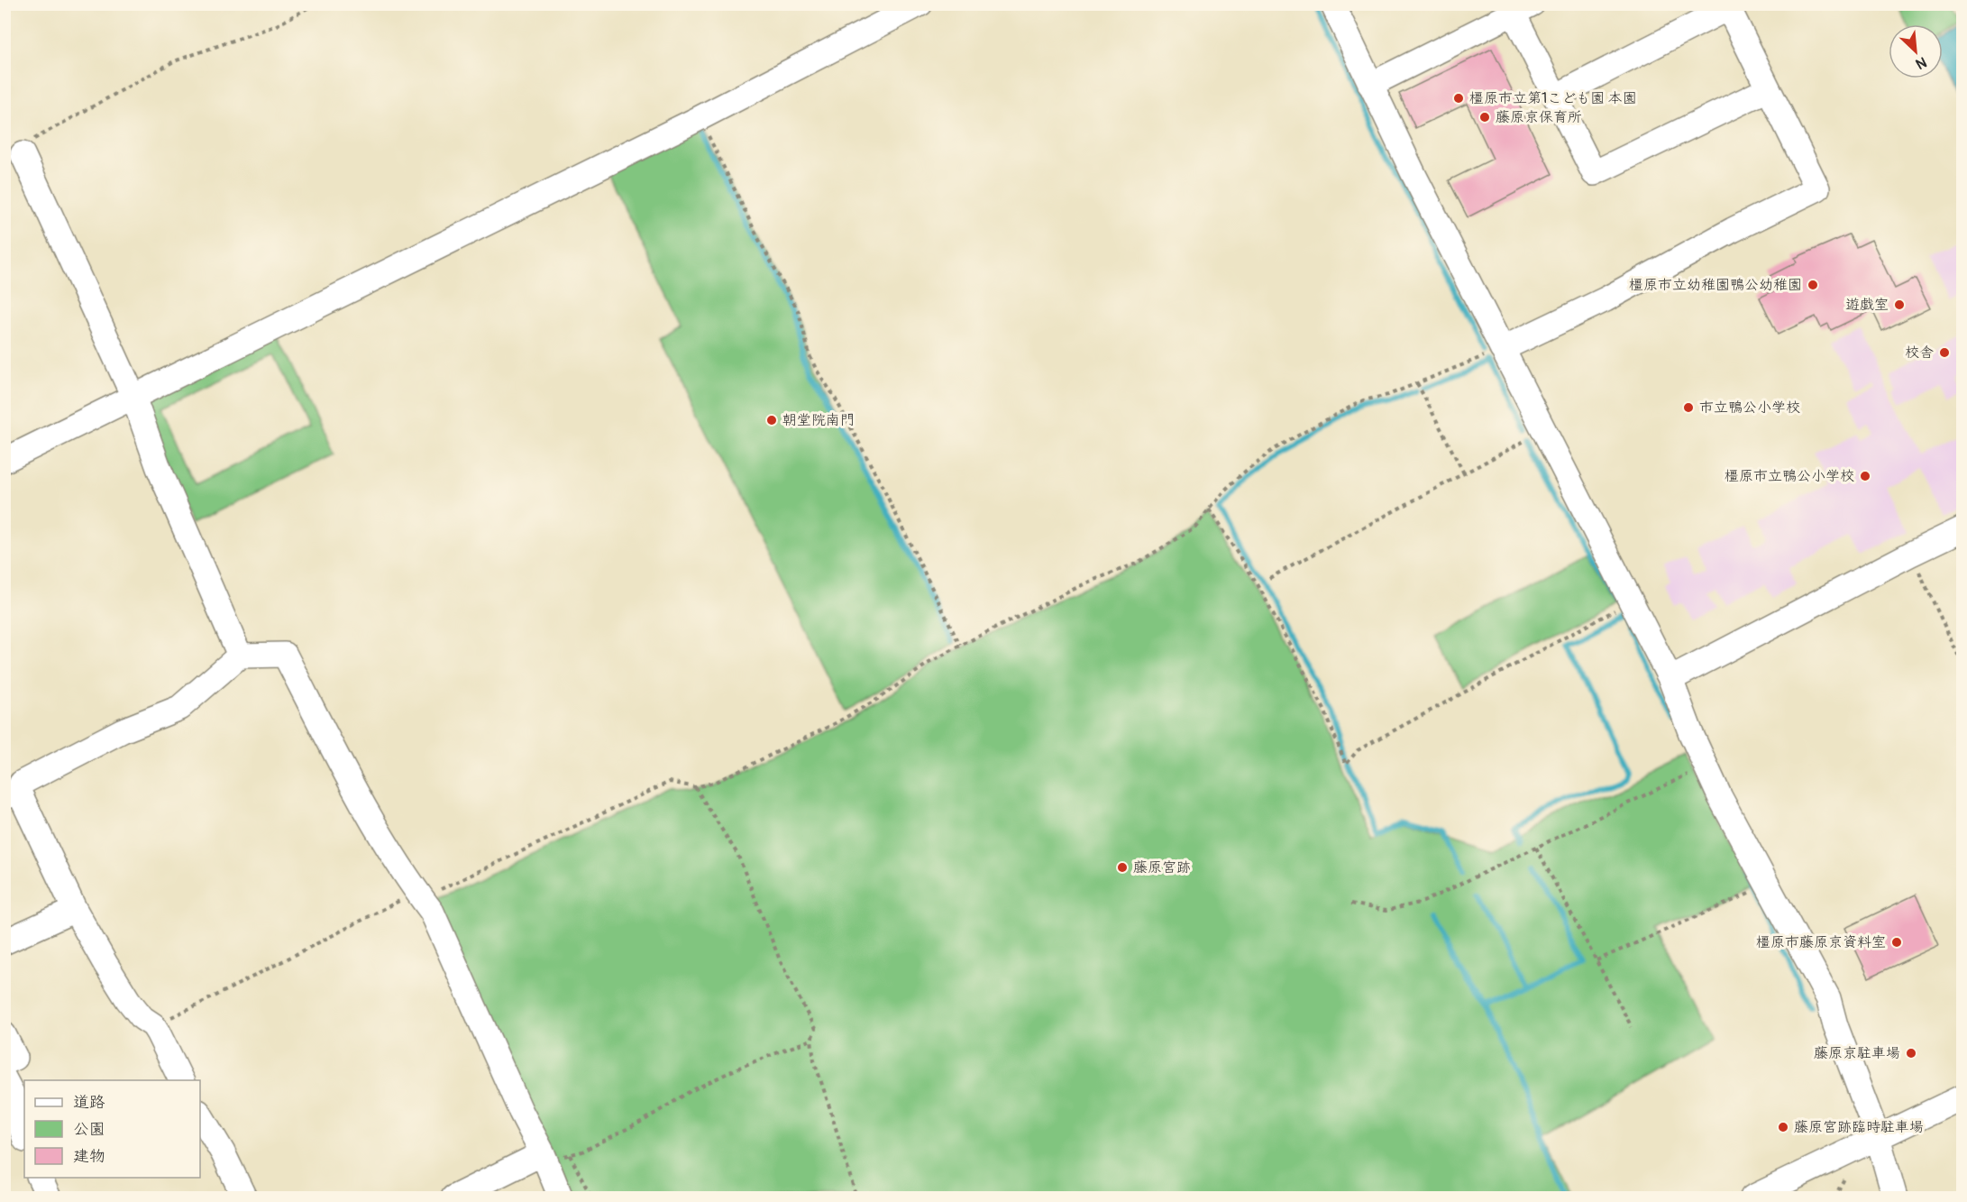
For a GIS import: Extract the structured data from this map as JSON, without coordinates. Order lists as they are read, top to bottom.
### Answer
{
  "places": [
    "橿原市立第1こども園 本園",
    "藤原京保育所",
    "橿原市立幼稚園鴨公幼稚園",
    "遊戯室",
    "校舎",
    "市立鴨公小学校",
    "朝堂院南門",
    "橿原市立鴨公小学校",
    "藤原宮跡",
    "橿原市藤原京資料室",
    "藤原京駐車場",
    "藤原宮跡臨時駐車場"
  ],
  "legend": ["道路", "公園", "建物"],
  "north": "bottom right"
}
